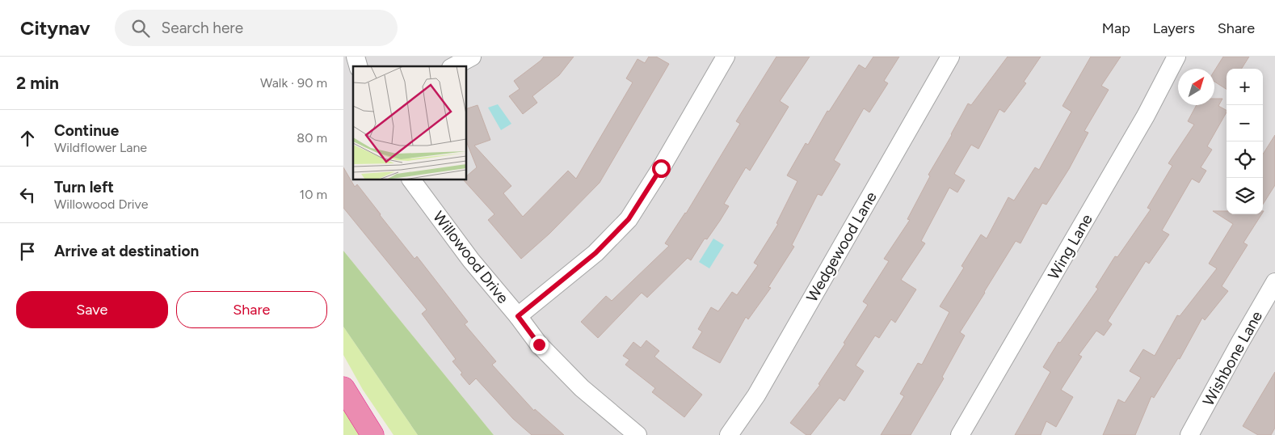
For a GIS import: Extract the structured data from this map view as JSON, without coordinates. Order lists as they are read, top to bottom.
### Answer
{
  "streets": {
    "street": [
      "Wedgewood Lane",
      "Wing Lane",
      "Willowood Drive",
      "Wishbone Lane"
    ]
  },
  "north": "top right",
  "page": {
    "header": "Citynav",
    "search": "Search here",
    "nav": ["Map", "Layers", "Share"],
    "heading": ["2 min", "Walk · 90 m"],
    "map_buttons": ["+", "−"],
    "list": [
      ["Continue", "Wildflower Lane", "80 m"],
      ["Turn left", "Willowood Drive", "10 m"],
      "Arrive at destination"
    ],
    "buttons": ["Save", "Share"]
  }
}
